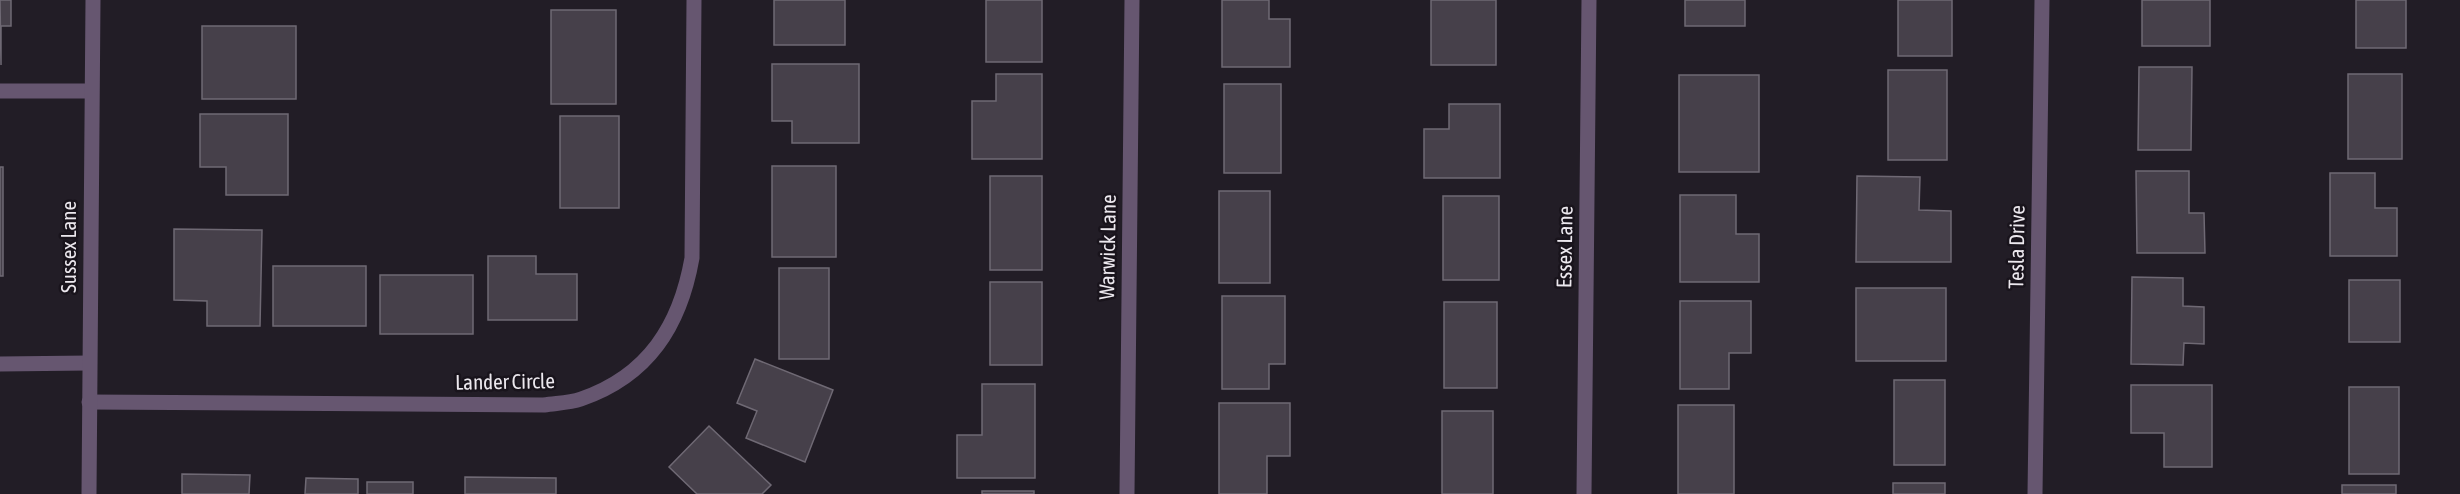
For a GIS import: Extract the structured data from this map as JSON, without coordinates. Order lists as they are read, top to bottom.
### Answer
{
  "streets": {
    "street": [
      "Sussex Lane",
      "Warwick Lane",
      "Essex Lane",
      "Tesla Drive",
      "Lander Circle"
    ]
  },
  "crossings": [
    ["Sussex Lane", "Lander Circle"]
  ]
}
